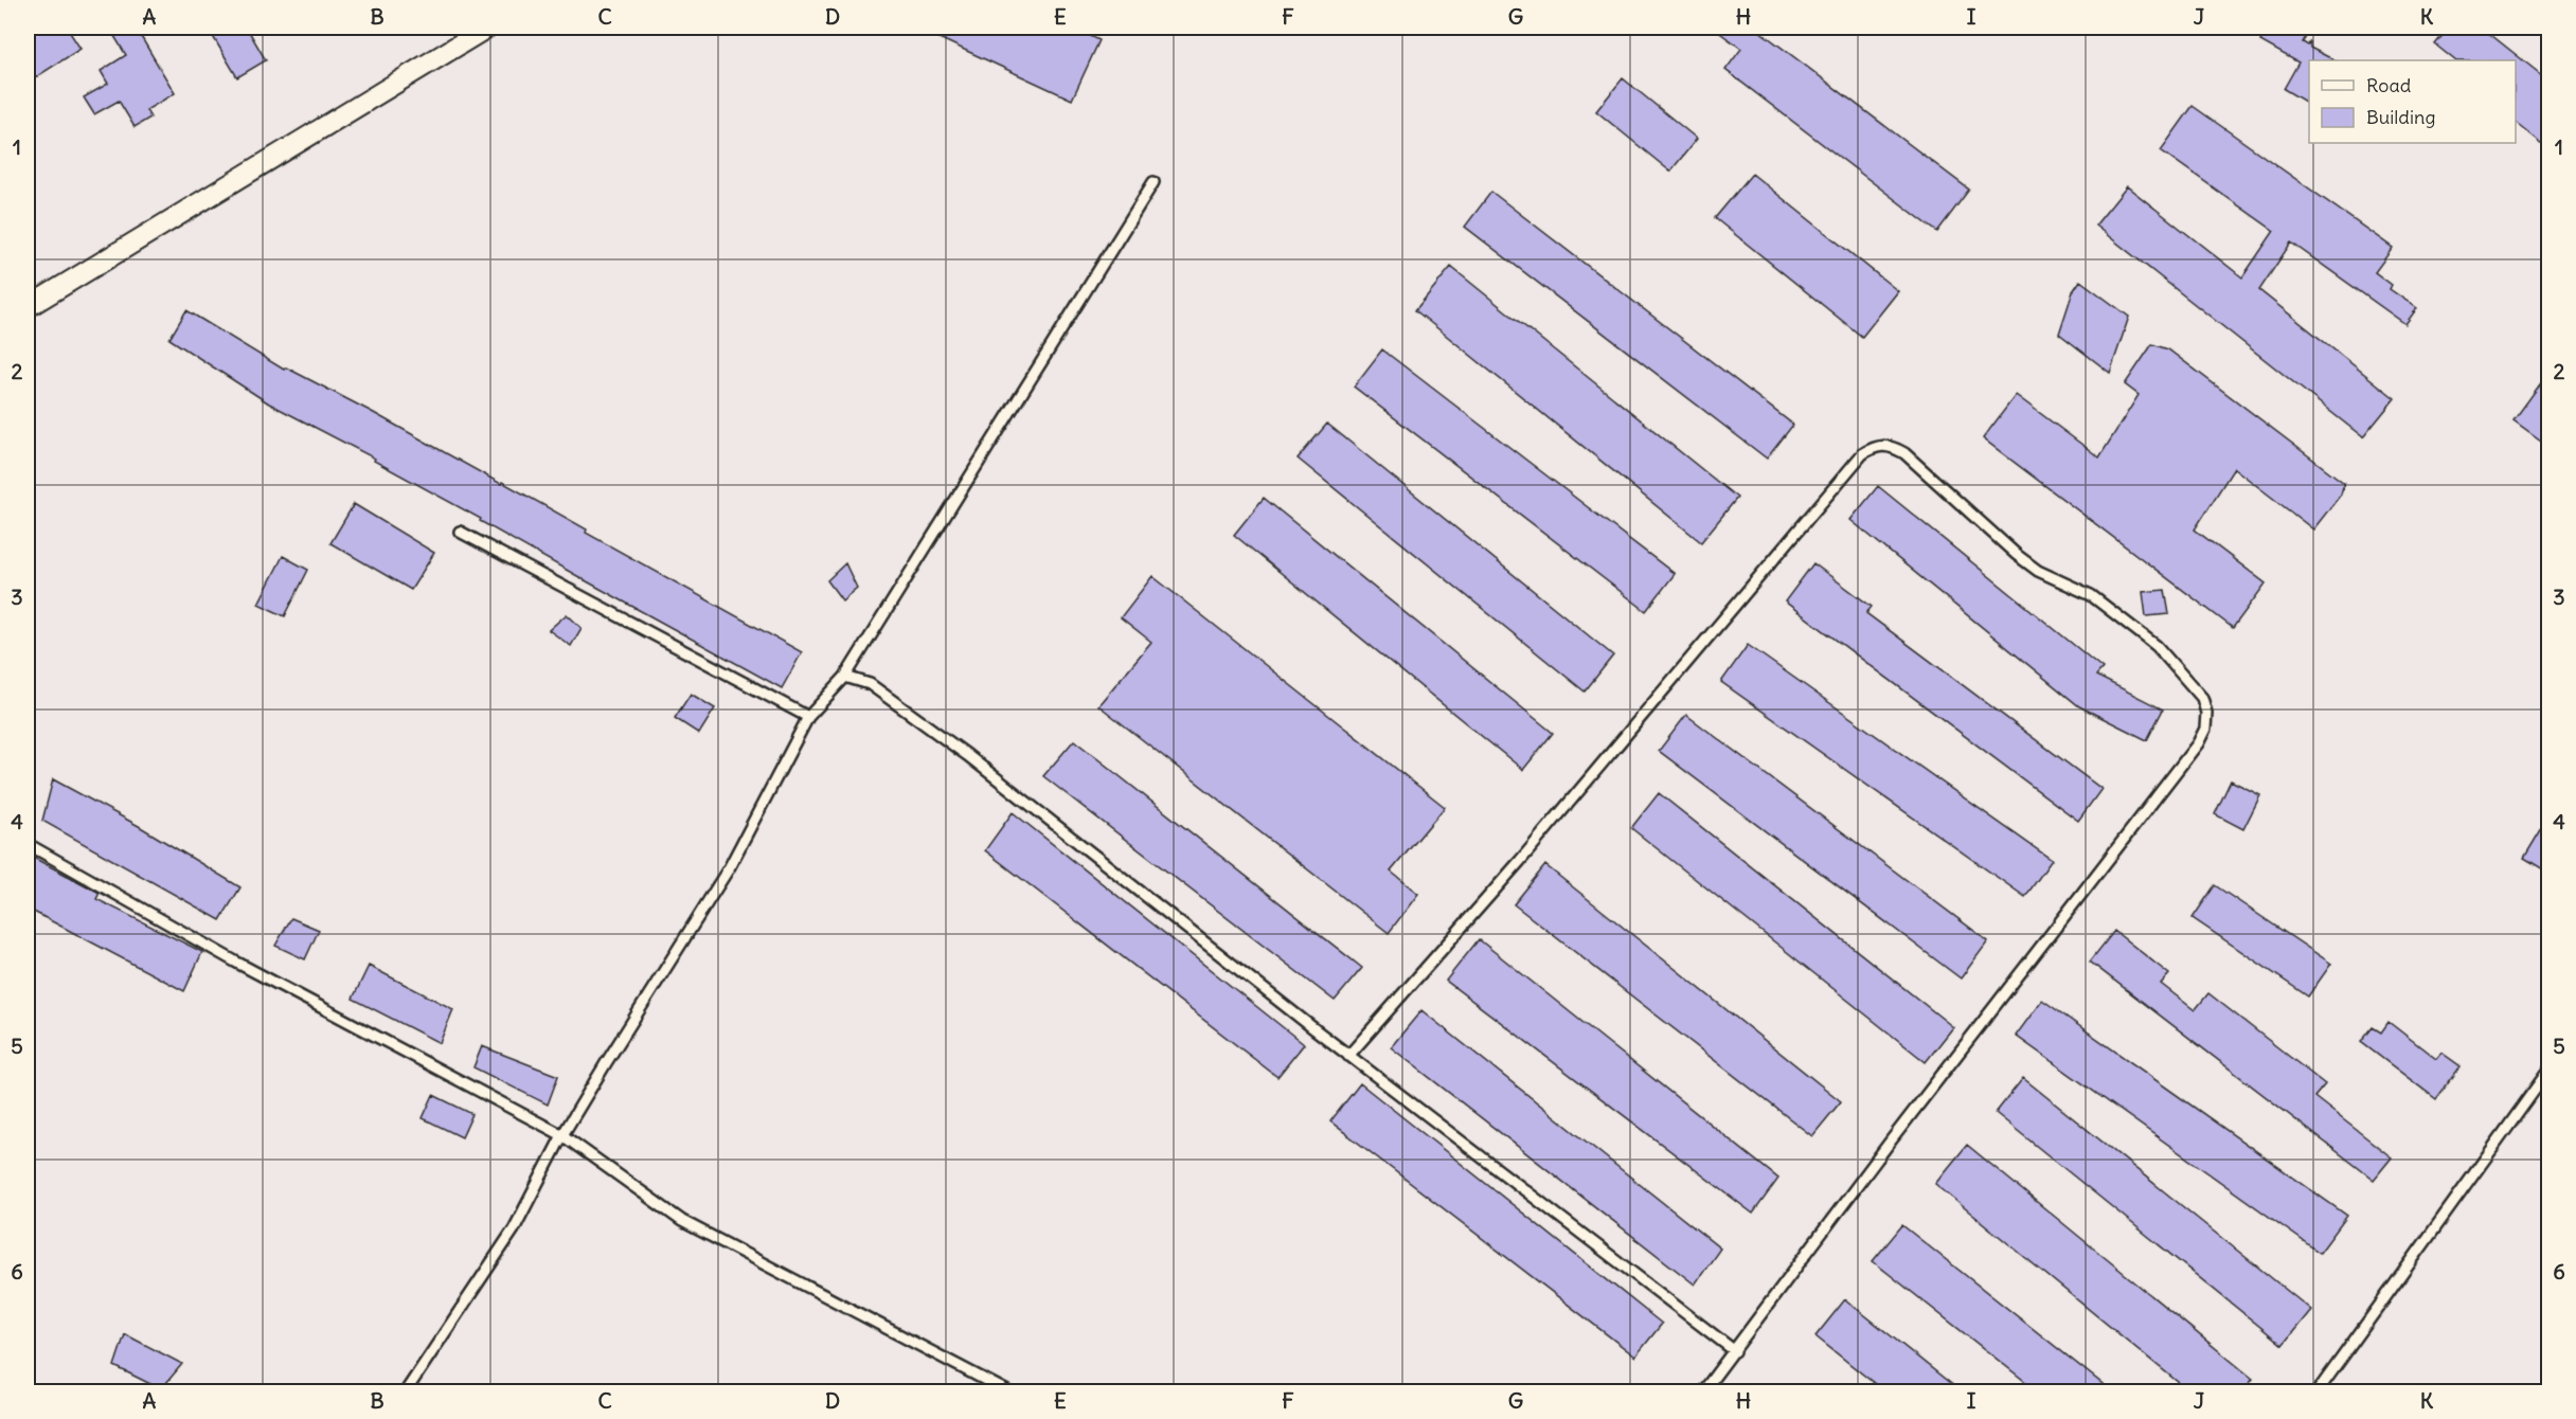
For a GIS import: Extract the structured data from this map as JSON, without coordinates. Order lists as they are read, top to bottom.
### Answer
{
  "legend": ["Road", "Building"],
  "grid": {
    "columns": [
      "A",
      "B",
      "C",
      "D",
      "E",
      "F",
      "G",
      "H",
      "I",
      "J",
      "K"
    ],
    "rows": [
      "1",
      "2",
      "3",
      "4",
      "5",
      "6"
    ]
  }
}
